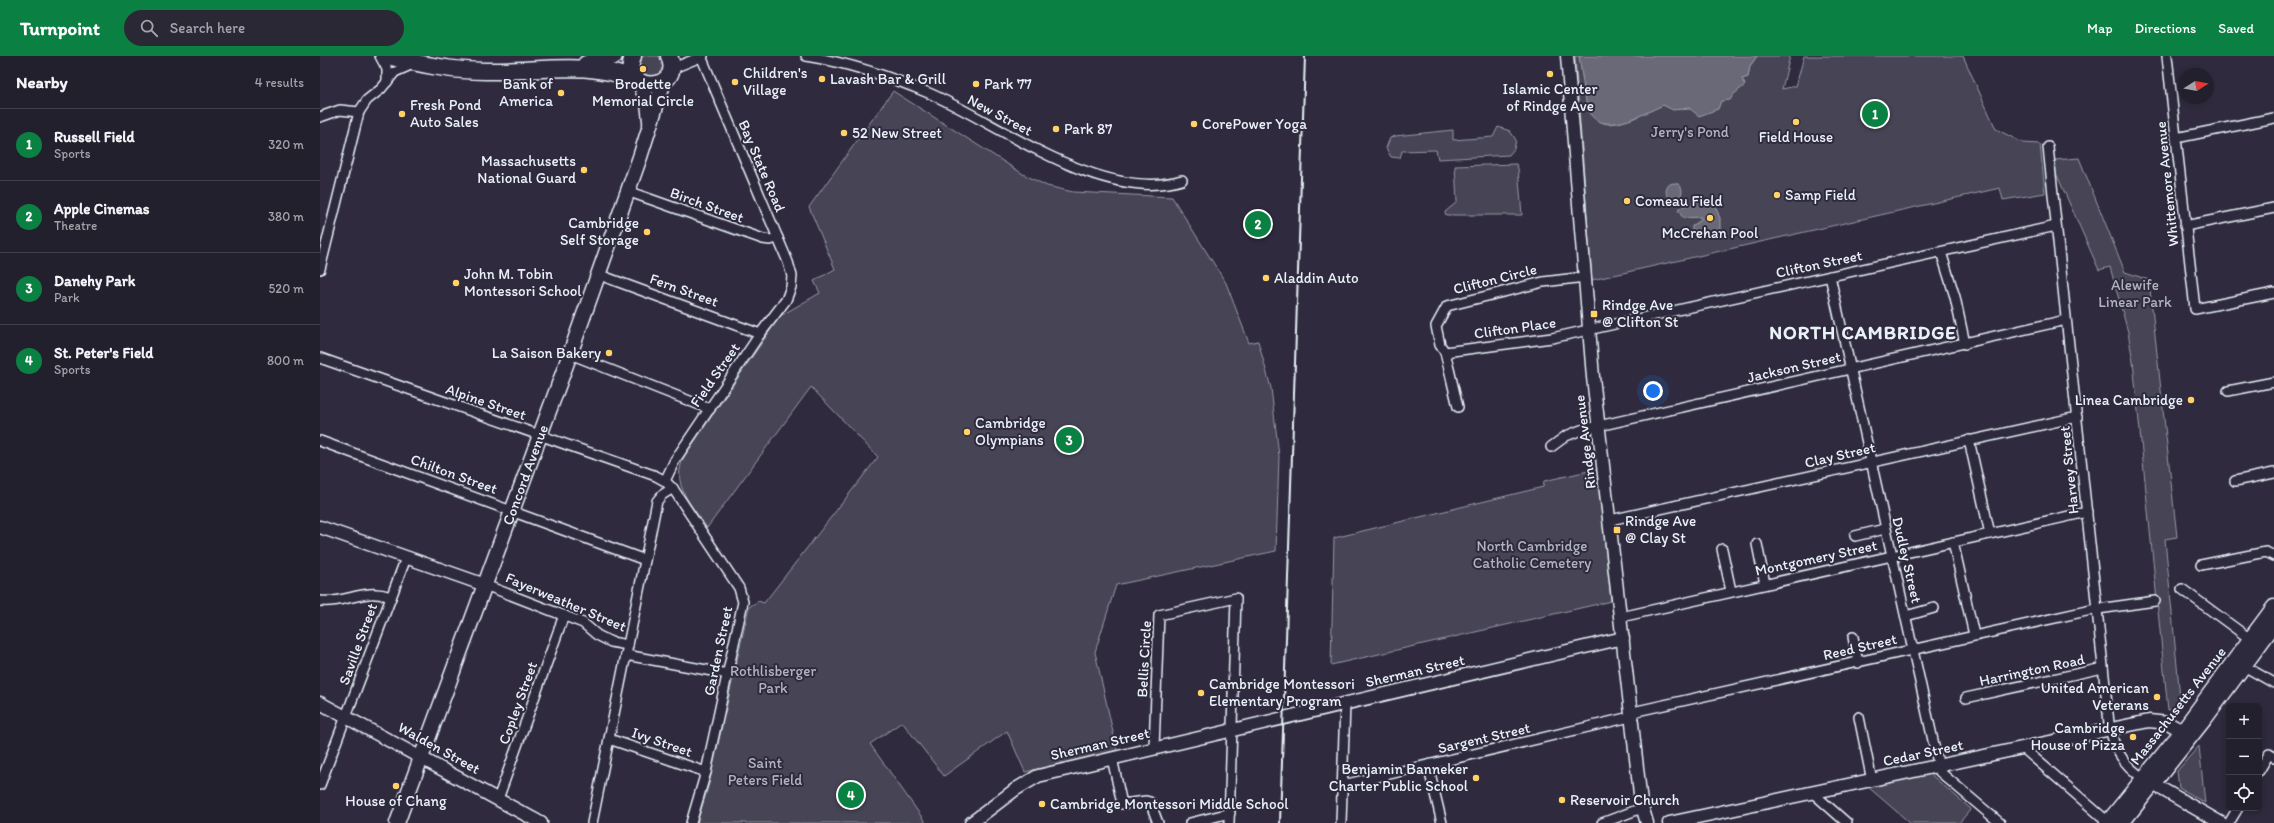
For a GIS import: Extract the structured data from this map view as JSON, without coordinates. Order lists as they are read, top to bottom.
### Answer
{
  "streets": {
    "main road": ["Concord Avenue", "Massachusetts Avenue"],
    "street": [
      "New Street",
      "Bay State Road",
      "Whittemore Avenue",
      "Birch Street",
      "Clifton Street",
      "Clifton Circle",
      "Fern Street",
      "Clifton Place",
      "Jackson Street",
      "Field Street",
      "Alpine Street",
      "Rindge Avenue",
      "Clay Street",
      "Harvey Street",
      "Chilton Street",
      "Montgomery Street",
      "Dudley Street",
      "Fayerweather Street",
      "Saville Street",
      "Reed Street",
      "Garden Street",
      "Bellis Circle",
      "Harrington Road",
      "Sherman Street",
      "Copley Street",
      "Sargent Street",
      "Ivy Street",
      "Walden Street",
      "Cedar Street"
    ]
  },
  "crossings": [
    ["Bay State Road", "Birch Street"],
    ["Bay State Road", "Field Street"],
    ["Birch Street", "Concord Avenue"],
    ["Clifton Street", "Clifton Place"],
    ["Clifton Street", "Rindge Avenue"],
    ["Clifton Street", "Harvey Street"],
    ["Clifton Street", "Dudley Street"],
    ["Clifton Circle", "Clifton Place"],
    ["Clifton Circle", "Rindge Avenue"],
    ["Fern Street", "Field Street"],
    ["Fern Street", "Concord Avenue"],
    ["Clifton Place", "Rindge Avenue"],
    ["Jackson Street", "Rindge Avenue"],
    ["Jackson Street", "Harvey Street"],
    ["Jackson Street", "Dudley Street"],
    ["Field Street", "Alpine Street"],
    ["Field Street", "Garden Street"],
    ["Alpine Street", "Concord Avenue"],
    ["Alpine Street", "Garden Street"],
    ["Rindge Avenue", "Clay Street"],
    ["Rindge Avenue", "Montgomery Street"],
    ["Rindge Avenue", "Reed Street"],
    ["Rindge Avenue", "Sherman Street"],
    ["Rindge Avenue", "Sargent Street"],
    ["Clay Street", "Harvey Street"],
    ["Clay Street", "Dudley Street"],
    ["Harvey Street", "Montgomery Street"],
    ["Harvey Street", "Reed Street"],
    ["Harvey Street", "Harrington Road"],
    ["Harvey Street", "Massachusetts Avenue"],
    ["Harvey Street", "Cedar Street"],
    ["Chilton Street", "Concord Avenue"],
    ["Concord Avenue", "Fayerweather Street"],
    ["Concord Avenue", "Walden Street"],
    ["Montgomery Street", "Dudley Street"],
    ["Dudley Street", "Reed Street"],
    ["Dudley Street", "Cedar Street"],
    ["Fayerweather Street", "Saville Street"],
    ["Fayerweather Street", "Copley Street"],
    ["Fayerweather Street", "Ivy Street"],
    ["Saville Street", "Walden Street"],
    ["Reed Street", "Sargent Street"],
    ["Garden Street", "Ivy Street"],
    ["Bellis Circle", "Sherman Street"],
    ["Copley Street", "Walden Street"],
    ["Massachusetts Avenue", "Cedar Street"]
  ],
  "districts": ["NORTH CAMBRIDGE"],
  "parks": [
    "Jerry's Pond",
    "Alewife Linear Park",
    "North Cambridge Catholic Cemetery",
    "Rothlisberger Park",
    "Saint Peters Field"
  ],
  "places": {
    "other": [
      "Brodette Memorial Circle",
      "Islamic Center of Rindge Ave",
      "Lavash Bar & Grill",
      "Children's Village",
      "Park 77",
      "Bank of America",
      "Fresh Pond Auto Sales",
      "Field House",
      "CorePower Yoga",
      "Park 87",
      "52 New Street",
      "Massachusetts National Guard",
      "Samp Field",
      "Comeau Field",
      "McCrehan Pool",
      "Cambridge Self Storage",
      "Aladdin Auto",
      "John M. Tobin Montessori School",
      "La Saison Bakery",
      "Linea Cambridge",
      "Cambridge Olympians",
      "Cambridge Montessori Elementary Program",
      "United American Veterans",
      "Cambridge House of Pizza",
      "Benjamin Banneker Charter Public School",
      "House of Chang",
      "Reservoir Church",
      "Cambridge Montessori Middle School"
    ],
    "transit": ["Rindge Ave @ Clifton St", "Rindge Ave @ Clay St"]
  },
  "north": "right",
  "page": {
    "header": "Turnpoint",
    "search": "Search here",
    "nav": ["Map", "Directions", "Saved"],
    "heading": ["Nearby", "4 results"],
    "pins": [
      "1",
      "2",
      "3",
      "4"
    ],
    "list": [
      {
        "mark": "1",
        "name": "Russell Field",
        "note": "Sports",
        "value": "320 m"
      },
      {
        "mark": "2",
        "name": "Apple Cinemas",
        "note": "Theatre",
        "value": "380 m"
      },
      {
        "mark": "3",
        "name": "Danehy Park",
        "note": "Park",
        "value": "520 m"
      },
      {
        "mark": "4",
        "name": "St. Peter's Field",
        "note": "Sports",
        "value": "800 m"
      }
    ],
    "map_buttons": ["+", "−"]
  }
}
